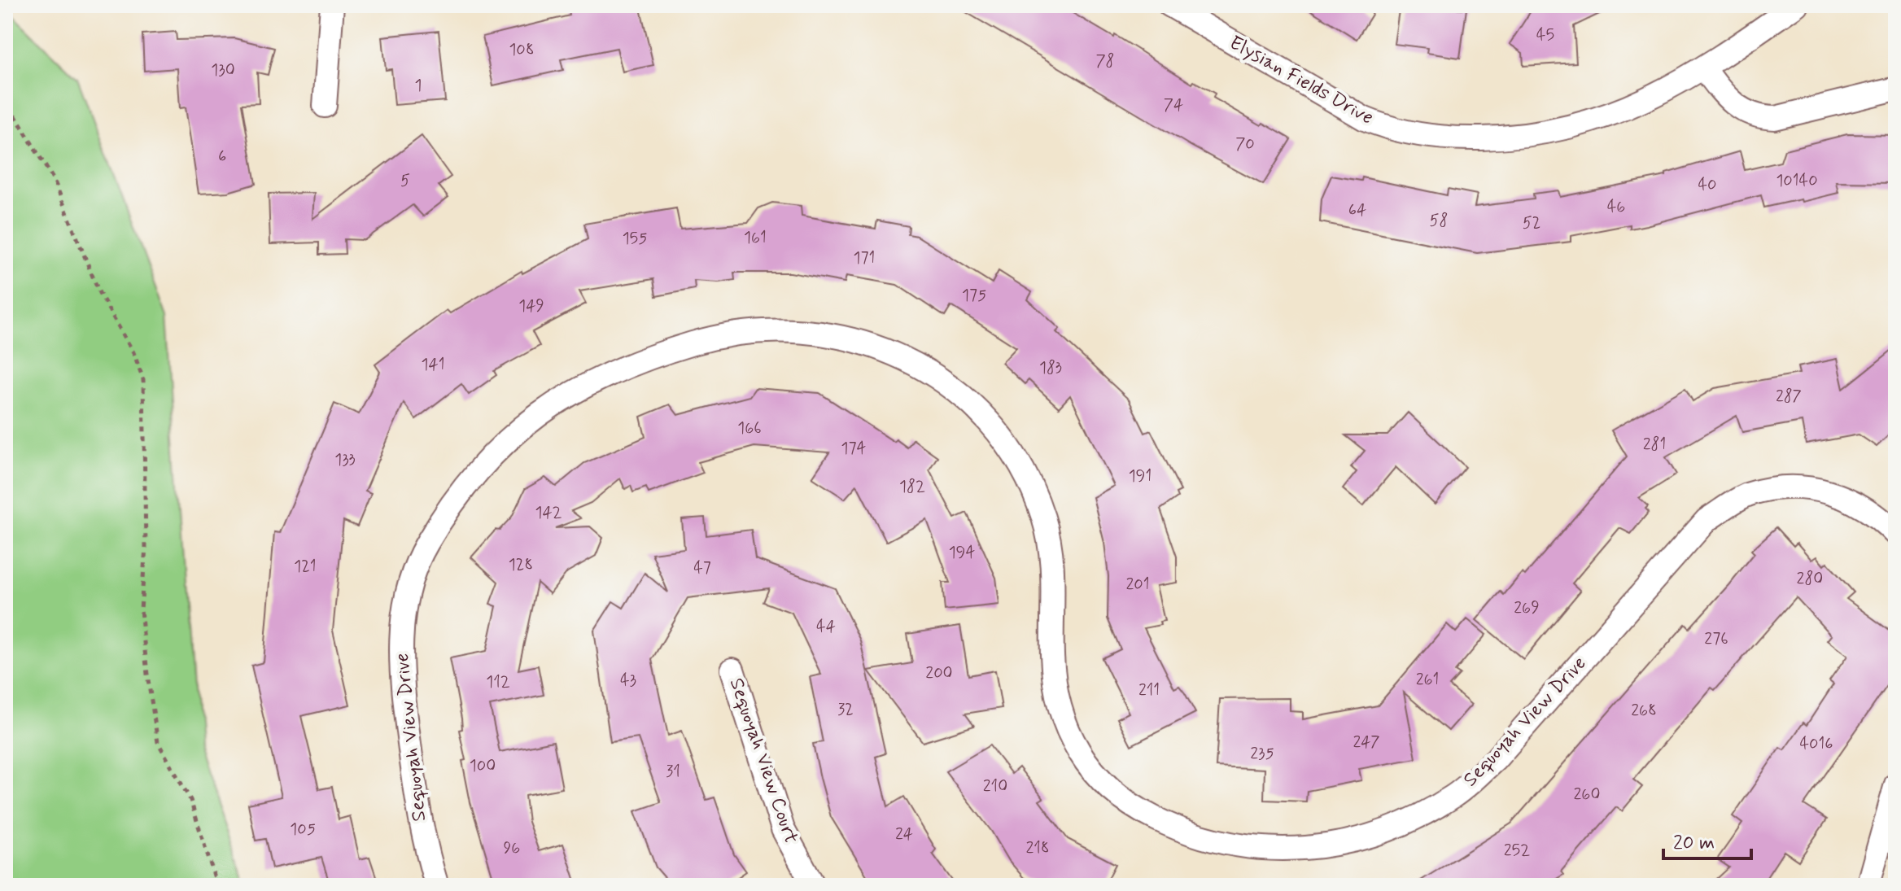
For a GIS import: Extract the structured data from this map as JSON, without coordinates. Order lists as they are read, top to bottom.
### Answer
{
  "streets": {
    "street": ["Elysian Fields Drive", "Sequoyah View Drive", "Sequoyah View Court"]
  },
  "house_numbers": [
    "45",
    "108",
    "78",
    "130",
    "1",
    "74",
    "70",
    "6",
    "5",
    "10140",
    "40",
    "46",
    "64",
    "58",
    "52",
    "161",
    "155",
    "171",
    "175",
    "149",
    "141",
    "183",
    "287",
    "166",
    "281",
    "174",
    "133",
    "191",
    "182",
    "142",
    "194",
    "128",
    "121",
    "47",
    "280",
    "201",
    "269",
    "44",
    "276",
    "200",
    "261",
    "43",
    "112",
    "211",
    "32",
    "268",
    "247",
    "4016",
    "235",
    "100",
    "31",
    "210",
    "260",
    "105",
    "24",
    "96",
    "218",
    "252"
  ],
  "scale_bar": "20 m"
}
